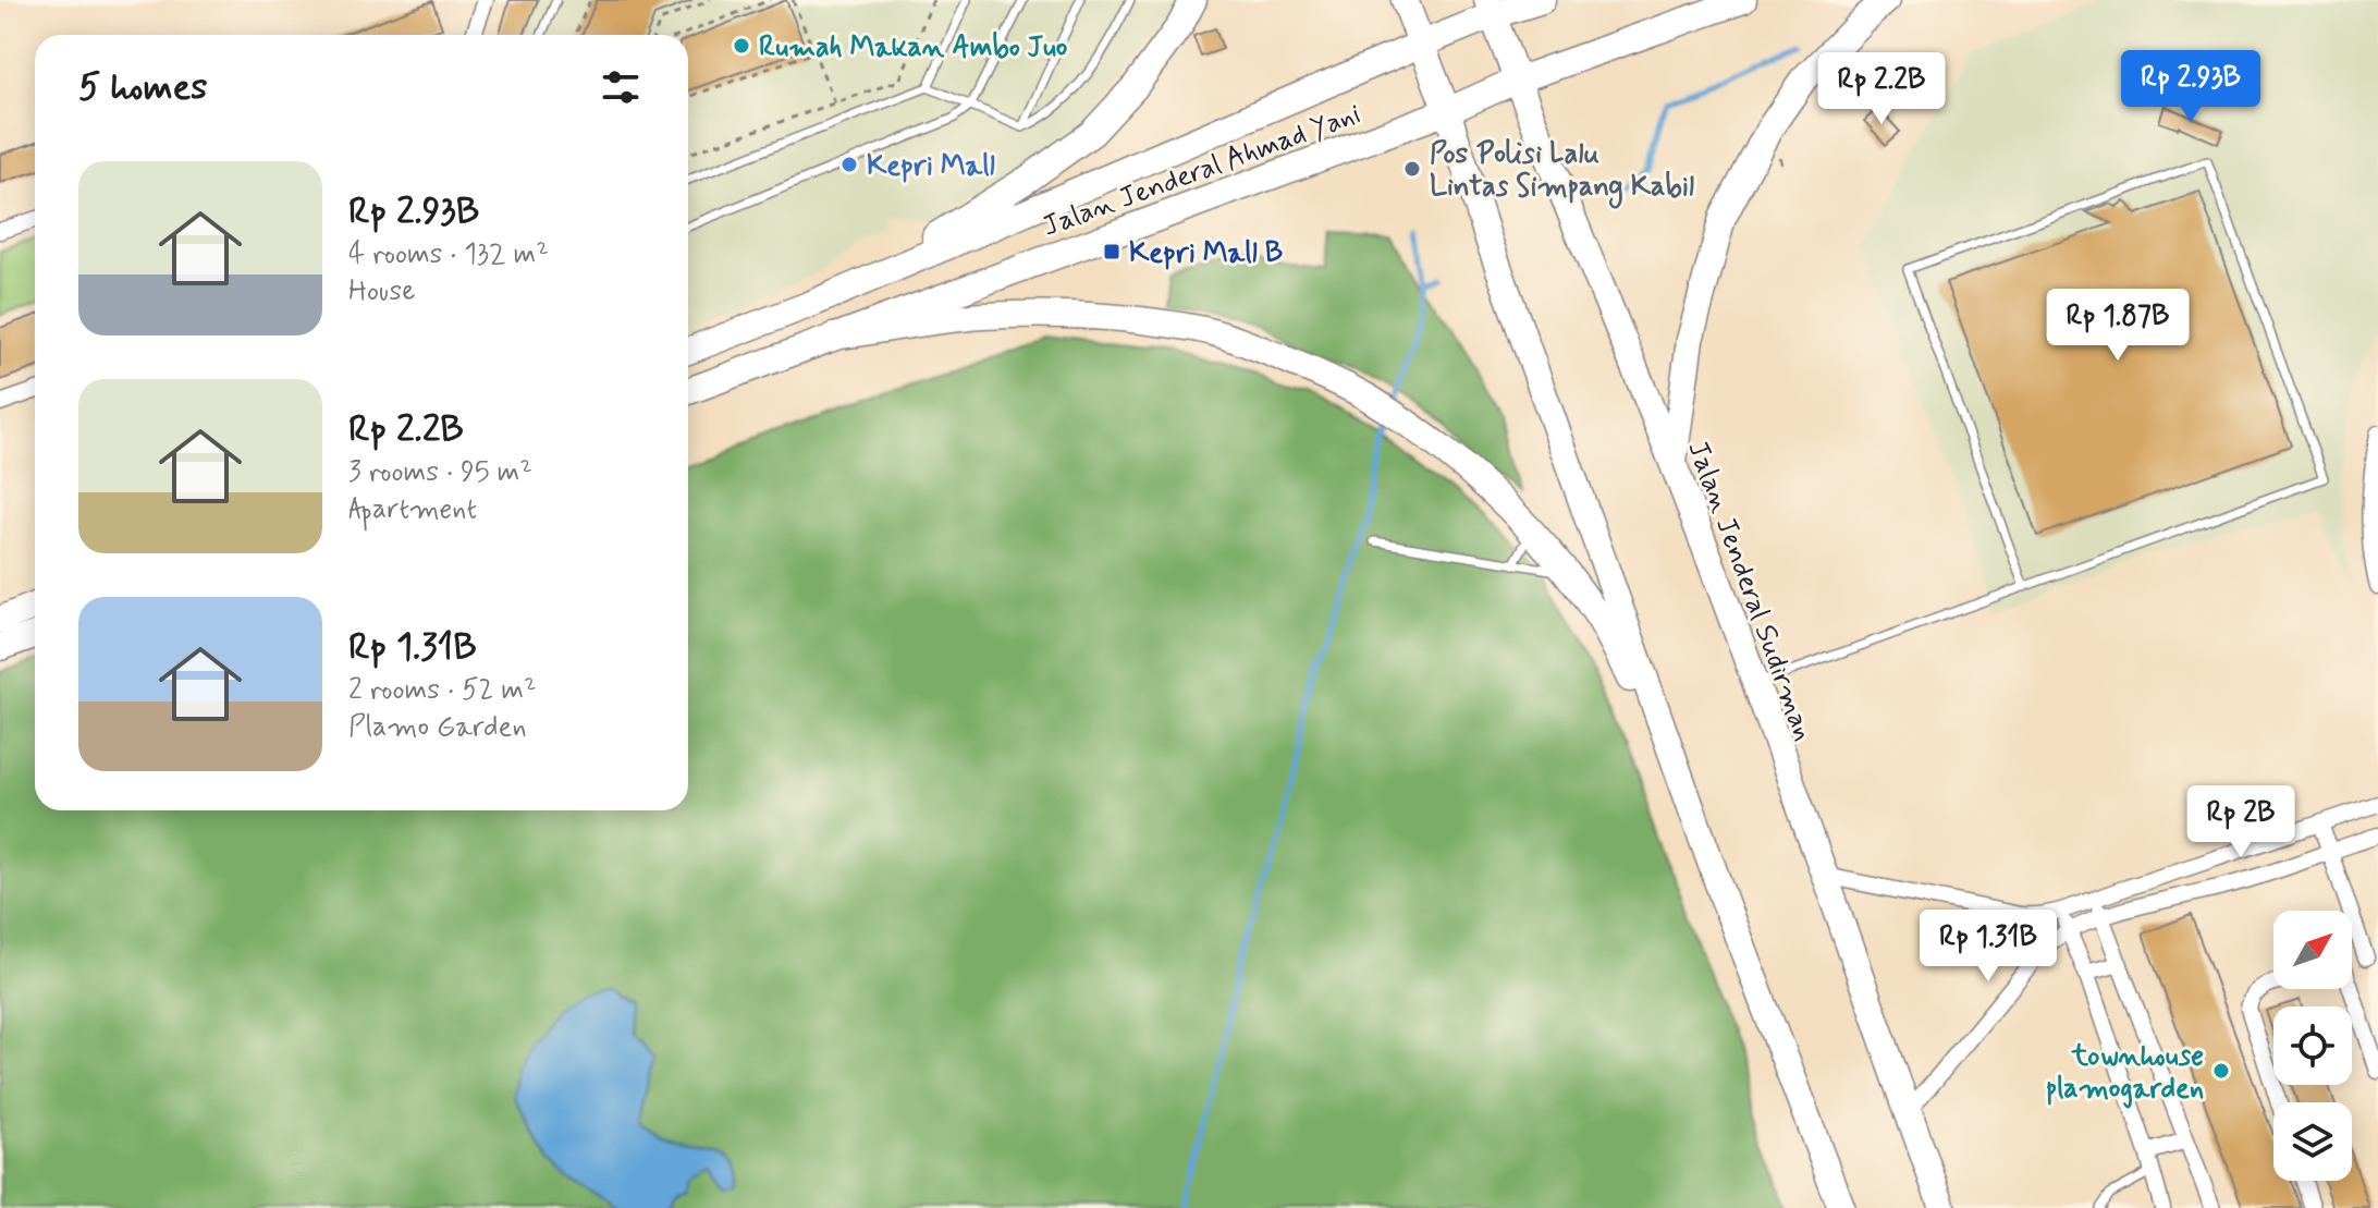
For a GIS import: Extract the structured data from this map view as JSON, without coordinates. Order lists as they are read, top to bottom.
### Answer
{
  "streets": {
    "highway": ["Jalan Jenderal Ahmad Yani", "Jalan Jenderal Sudirman"]
  },
  "crossings": [
    ["Jalan Jenderal Ahmad Yani", "Jalan Jenderal Sudirman"]
  ],
  "places": {
    "other": [
      "Rumah Makan Ambo Juo",
      "Kepri Mall",
      "Pos Polisi Lalu Lintas Simpang Kabil",
      "townhouse plamogarden"
    ],
    "transit": ["Kepri Mall B"]
  },
  "north": "top right",
  "page": {
    "heading": "5 homes",
    "price": [
      "Rp 2.93B",
      "Rp 2.2B",
      "Rp 1.87B",
      "Rp 2B",
      "Rp 1.31B"
    ],
    "list": [
      {
        "name": "Rp 2.93B",
        "note": "4 rooms · 132 m² · House"
      },
      {
        "name": "Rp 2.2B",
        "note": "3 rooms · 95 m² · Apartment"
      },
      {
        "name": "Rp 1.31B",
        "note": "2 rooms · 52 m² · Plamo Garden"
      }
    ]
  }
}
